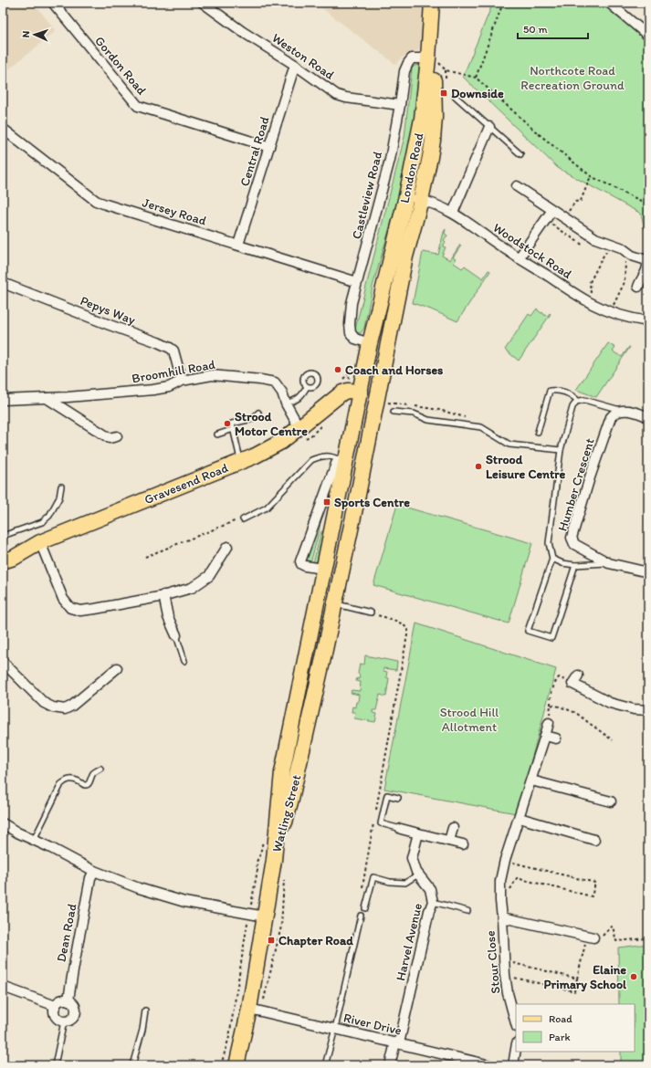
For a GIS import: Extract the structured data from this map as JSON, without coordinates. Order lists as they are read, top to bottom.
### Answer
{
  "streets": {
    "main road": ["London Road", "Gravesend Road", "Watling Street"],
    "street": [
      "Weston Road",
      "Gordon Road",
      "Central Road",
      "Castleview Road",
      "Jersey Road",
      "Woodstock Road",
      "Pepys Way",
      "Broomhill Road",
      "Humber Crescent",
      "Dean Road",
      "Harvel Avenue",
      "Stour Close",
      "River Drive"
    ]
  },
  "crossings": [
    ["Weston Road", "Central Road"],
    ["Weston Road", "Castleview Road"],
    ["Gordon Road", "Central Road"],
    ["Central Road", "Jersey Road"],
    ["London Road", "Castleview Road"],
    ["London Road", "Woodstock Road"],
    ["London Road", "Gravesend Road"],
    ["London Road", "Watling Street"],
    ["Castleview Road", "Jersey Road"],
    ["Pepys Way", "Broomhill Road"],
    ["Broomhill Road", "Gravesend Road"],
    ["Gravesend Road", "Watling Street"],
    ["Harvel Avenue", "River Drive"]
  ],
  "parks": ["Northcote Road Recreation Ground", "Strood Hill Allotment"],
  "places": {
    "transit": ["Downside", "Sports Centre", "Chapter Road"],
    "other": [
      "Coach and Horses",
      "Strood Motor Centre",
      "Strood Leisure Centre",
      "Elaine Primary School"
    ]
  },
  "legend": ["Road", "Park"],
  "scale_bar": "50 m",
  "north": "left"
}
